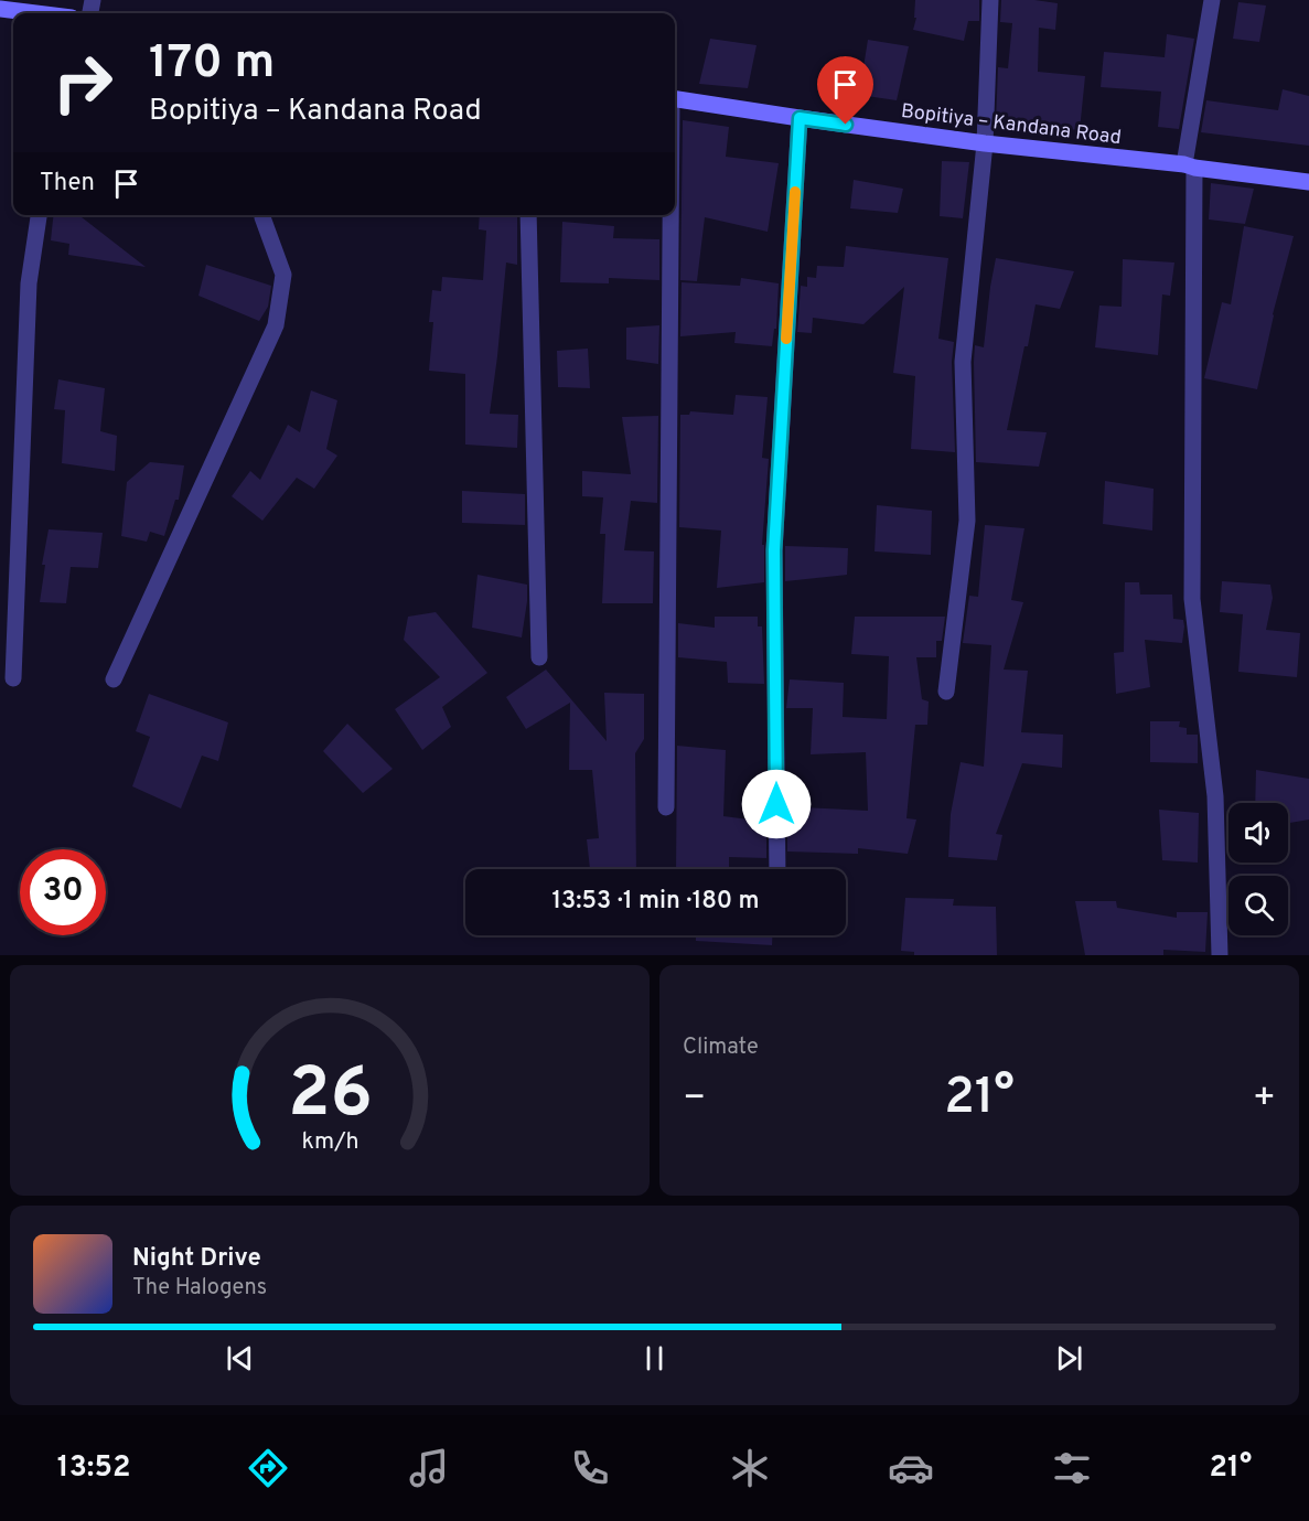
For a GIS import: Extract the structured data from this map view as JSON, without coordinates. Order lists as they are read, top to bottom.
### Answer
{
  "streets": {
    "street": ["Bopitiya – Kandana Road"]
  },
  "page": {
    "turn": ["170 m", "Bopitiya – Kandana Road"],
    "then": "Then",
    "limit": "30",
    "trip": "13:53 · 1 min · 180 m",
    "tile": "Climate",
    "heat": ["−", "21°", "+"],
    "song": ["Night Drive", "The Halogens"],
    "tabs": ["13:52", "21°"],
    "gauge": ["26", "km/h"]
  }
}
